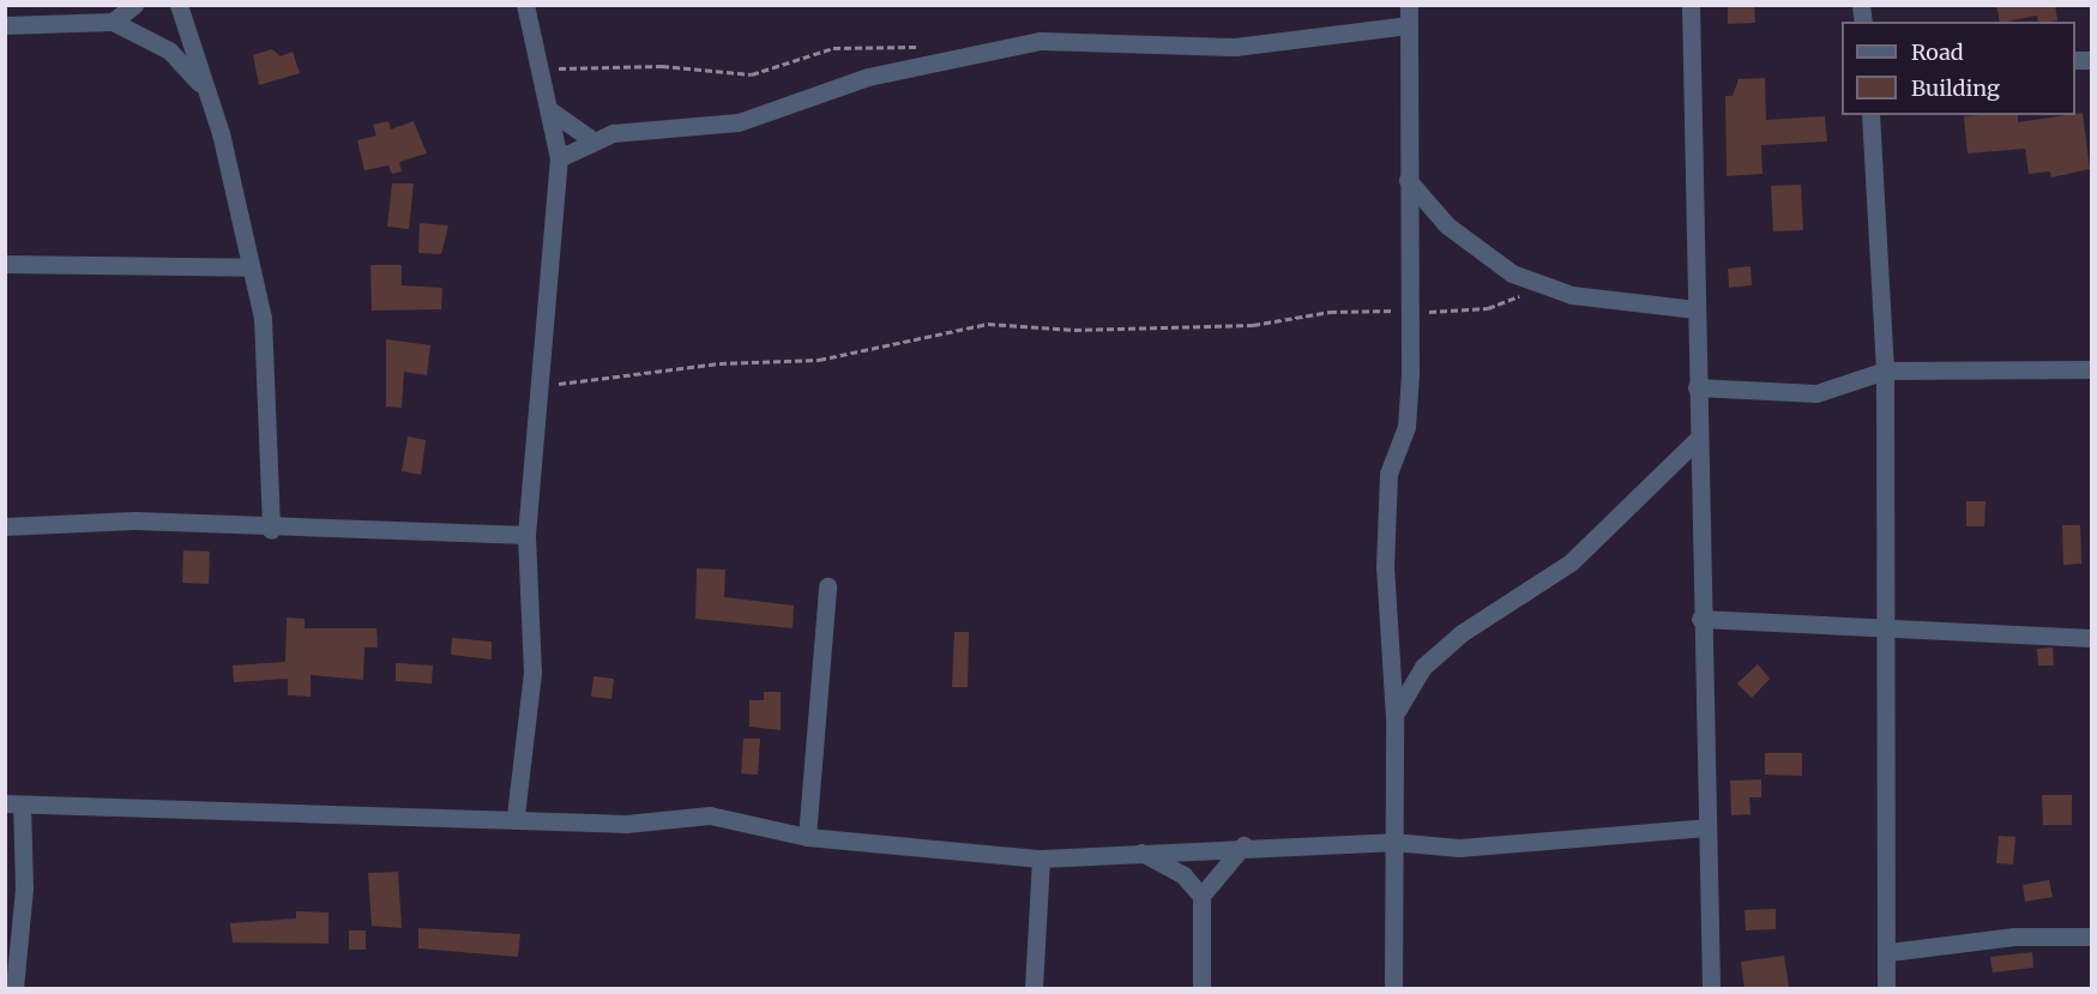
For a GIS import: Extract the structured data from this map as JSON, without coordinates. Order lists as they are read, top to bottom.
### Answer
{
  "legend": ["Road", "Building"]
}
